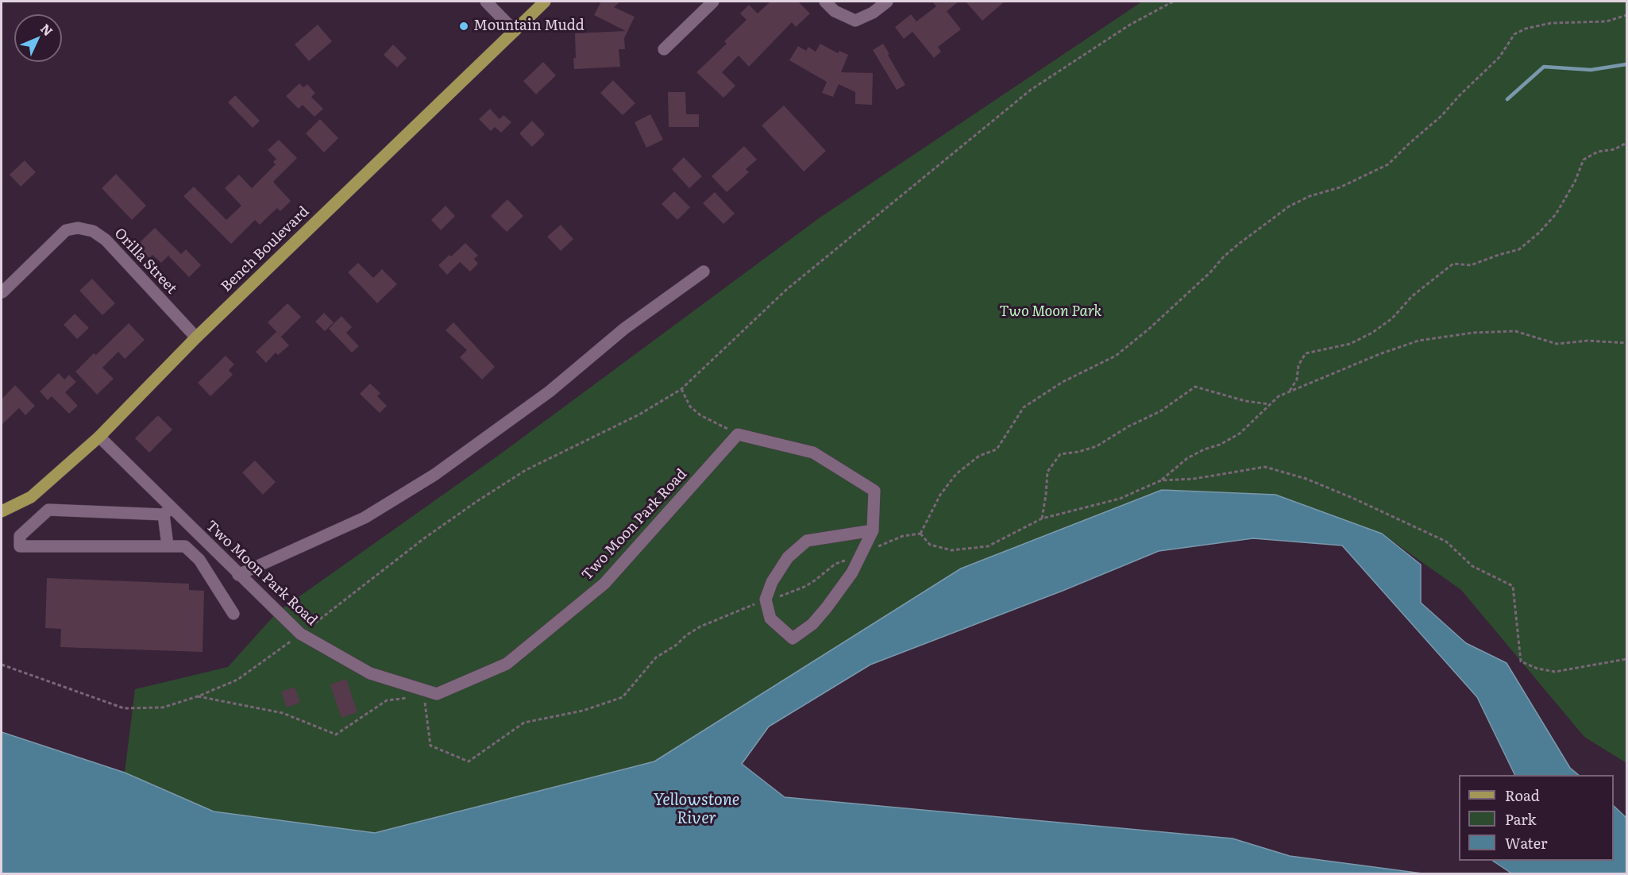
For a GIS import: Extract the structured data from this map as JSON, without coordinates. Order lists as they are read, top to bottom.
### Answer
{
  "streets": {
    "main road": ["Bench Boulevard"],
    "street": ["Orilla Street", "Two Moon Park Road"]
  },
  "crossings": [
    ["Bench Boulevard", "Orilla Street"],
    ["Bench Boulevard", "Two Moon Park Road"]
  ],
  "water": ["Yellowstone River"],
  "parks": ["Two Moon Park"],
  "places": ["Mountain Mudd"],
  "legend": ["Road", "Park", "Water"],
  "north": "top right"
}
